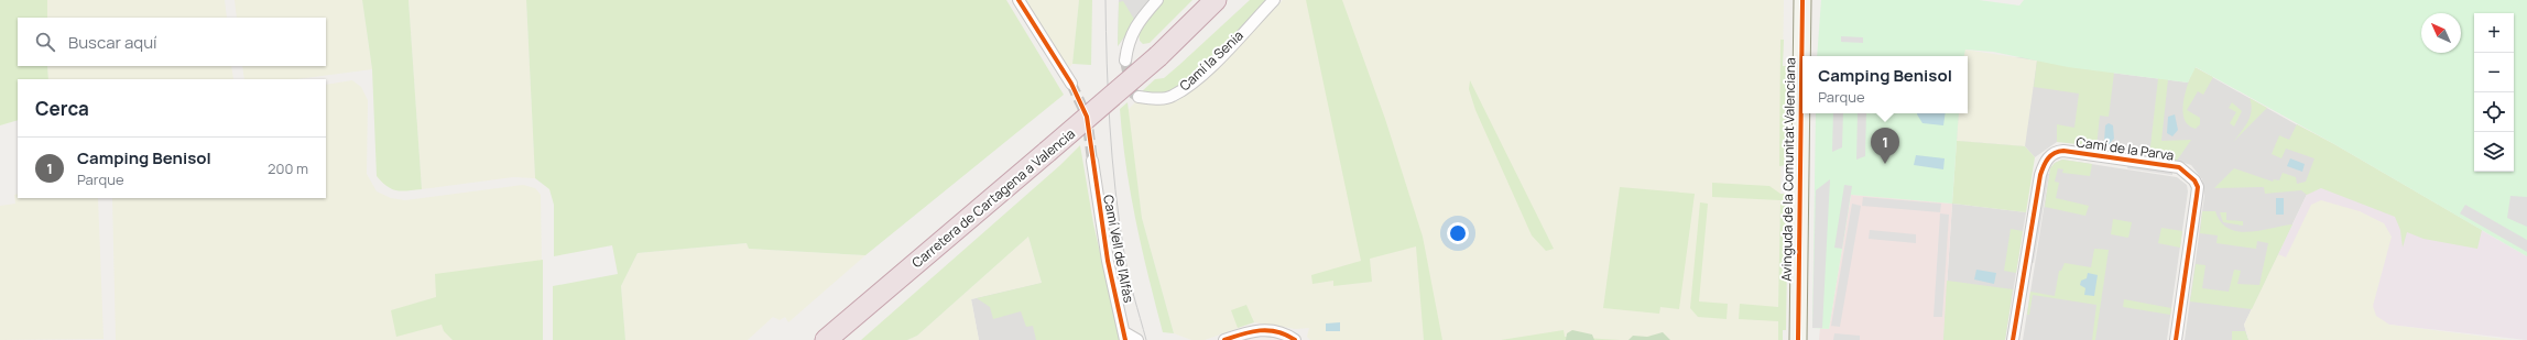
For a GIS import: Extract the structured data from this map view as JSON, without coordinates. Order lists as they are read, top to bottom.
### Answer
{
  "streets": {
    "highway": ["Carretera de Cartagena a Valencia"],
    "main road": ["Avinguda de la Comunitat Valenciana"],
    "street": ["Camí la Senia", "Camí de la Parva", "Camí Vell de l'Alfàs"]
  },
  "north": "top left",
  "page": {
    "map_buttons": ["+", "−"],
    "search": "Buscar aquí",
    "popup": ["Camping Benisol", "Parque"],
    "heading": "Cerca",
    "pins": "1",
    "list": [
      {
        "mark": "1",
        "name": "Camping Benisol",
        "note": "Parque",
        "value": "200 m"
      }
    ]
  }
}
